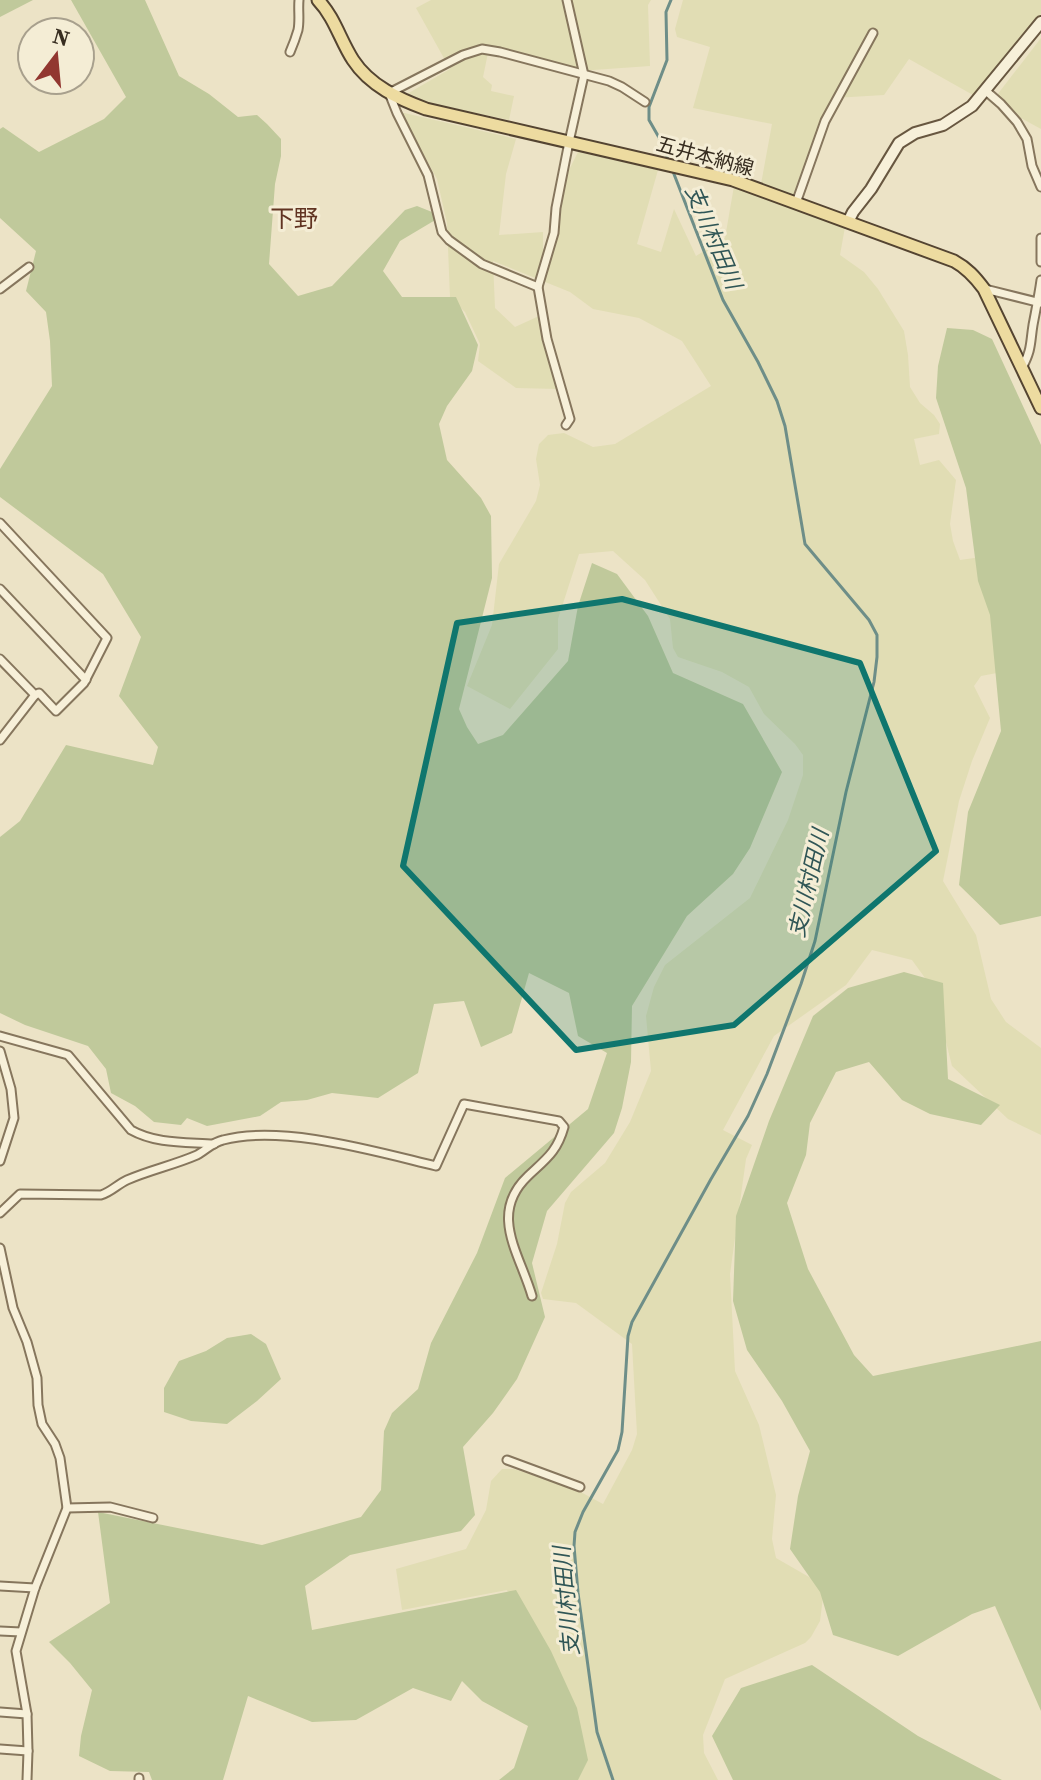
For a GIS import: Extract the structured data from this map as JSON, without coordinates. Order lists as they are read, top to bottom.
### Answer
{
  "streets": {
    "main road": ["五井本納線"]
  },
  "districts": ["下野"],
  "water": ["支川村田川"],
  "north": "top"
}
